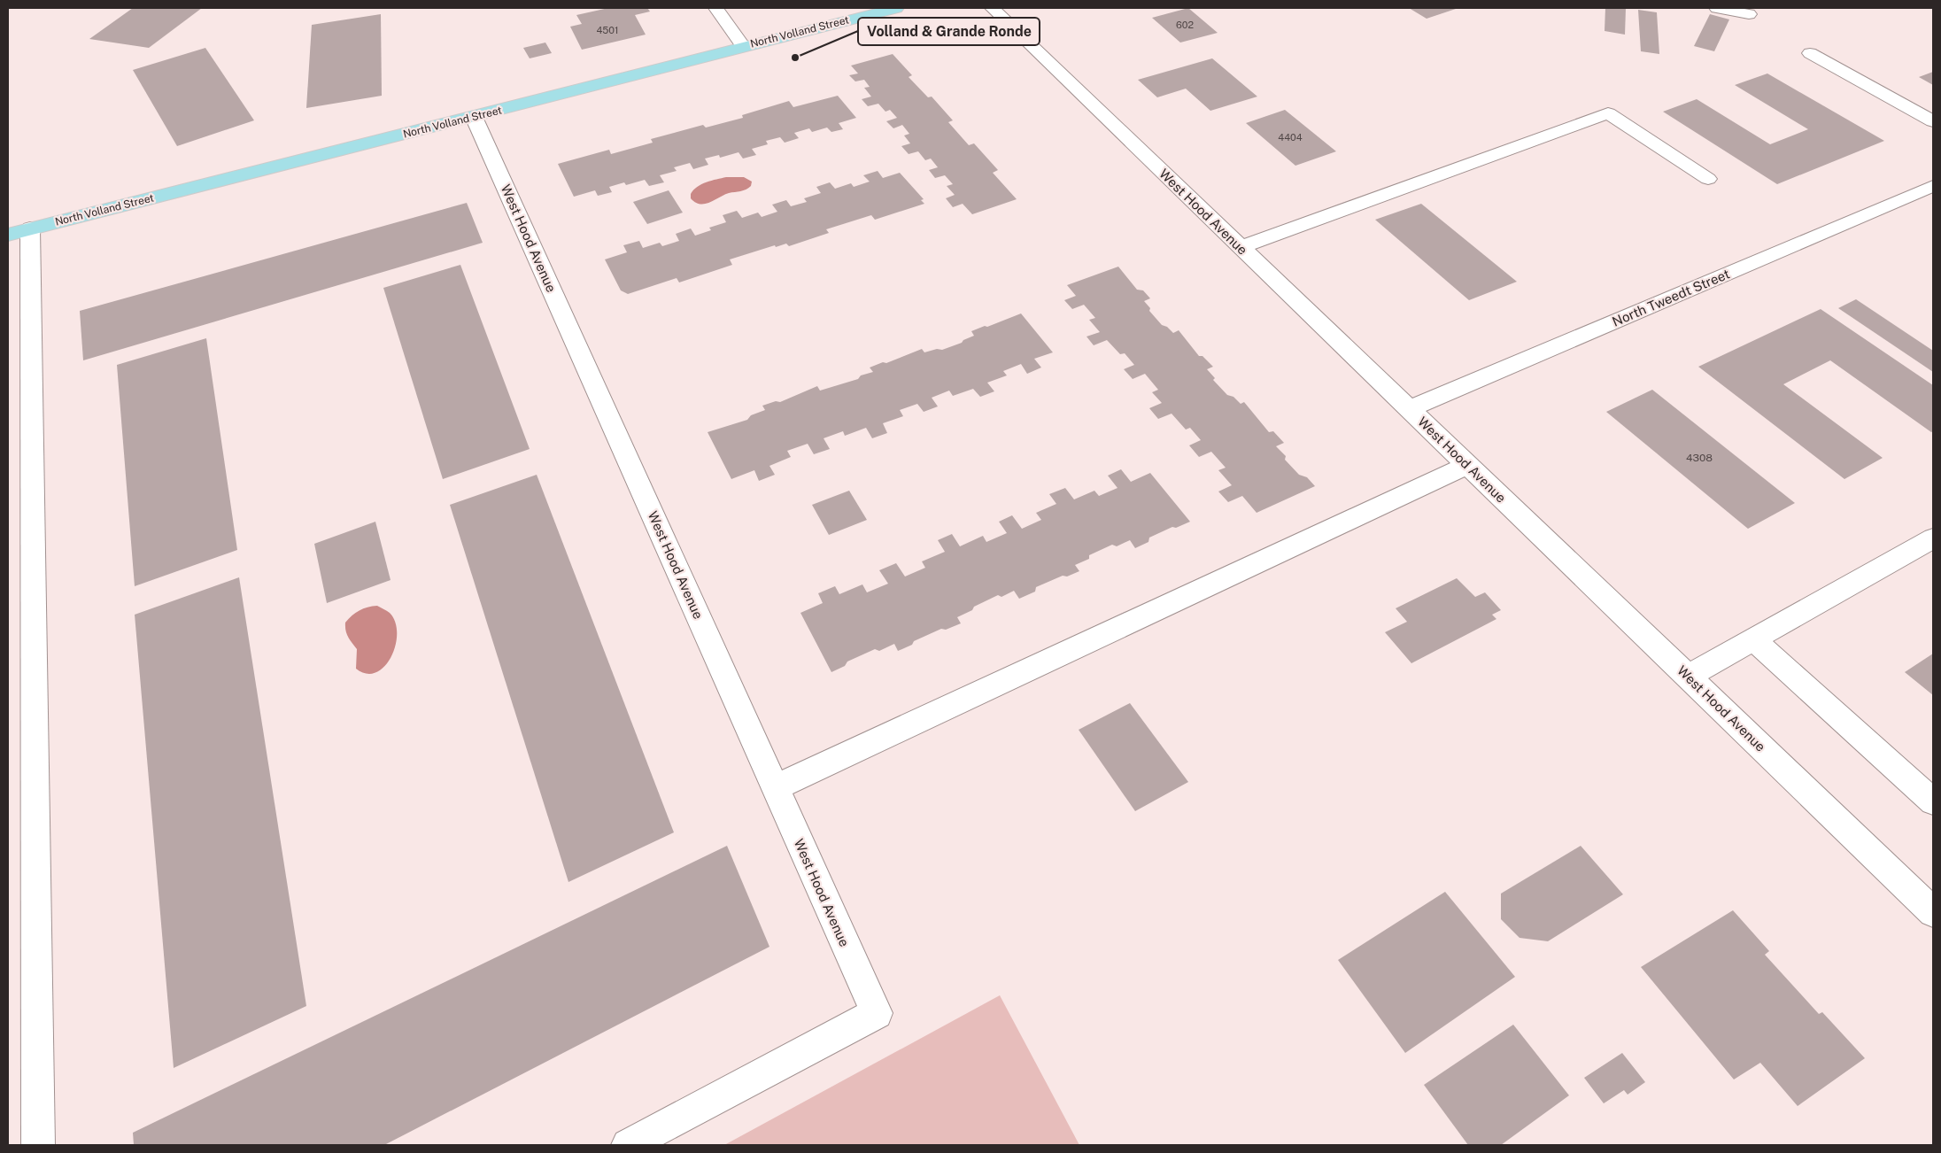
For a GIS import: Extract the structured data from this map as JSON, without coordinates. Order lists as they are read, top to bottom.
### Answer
{
  "streets": {
    "main road": ["North Volland Street"],
    "street": ["West Hood Avenue", "North Tweedt Street"]
  },
  "crossings": [
    ["North Volland Street", "West Hood Avenue"],
    ["West Hood Avenue", "North Tweedt Street"]
  ],
  "places": ["Volland & Grande Ronde"],
  "house_numbers": [
    "602",
    "4501",
    "4404",
    "4308"
  ]
}
